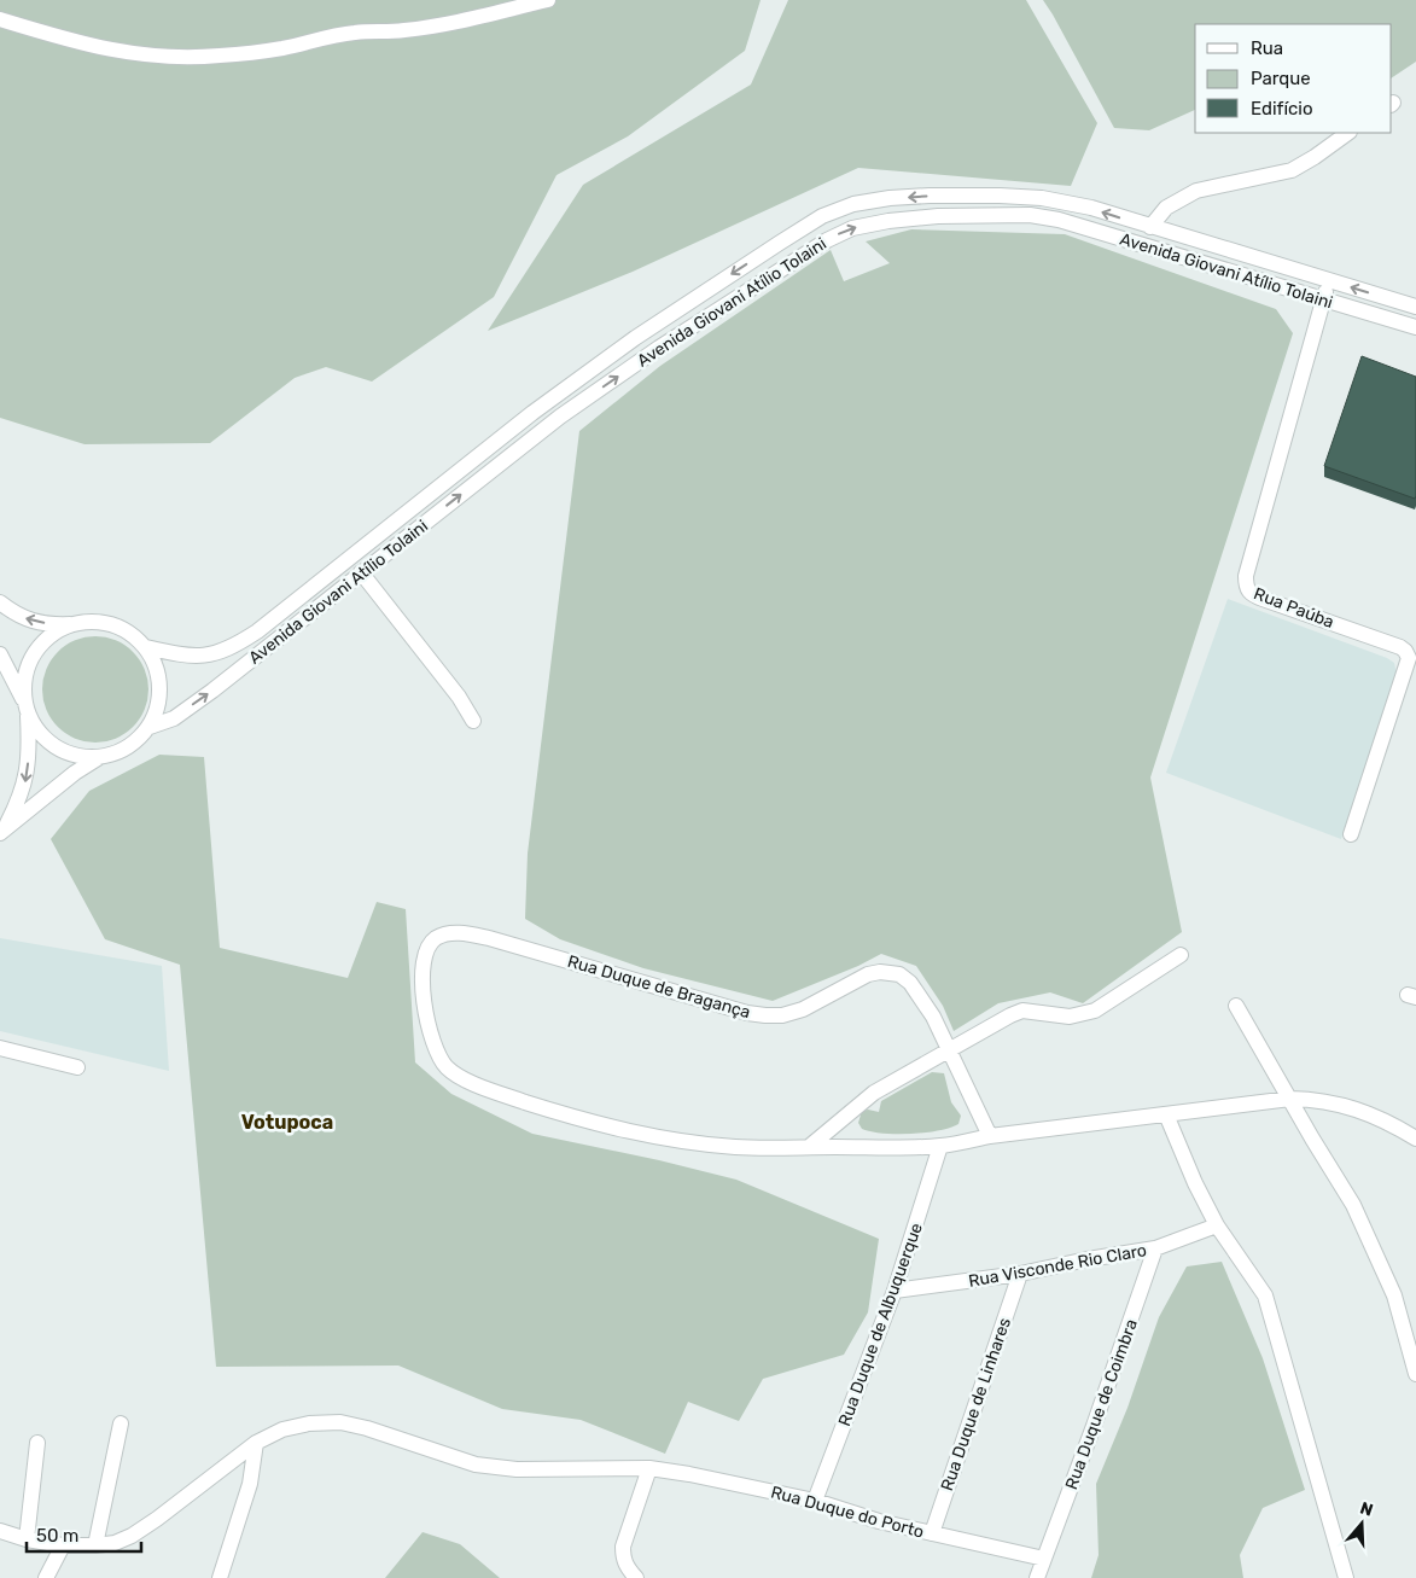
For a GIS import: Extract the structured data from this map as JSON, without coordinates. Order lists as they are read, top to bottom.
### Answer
{
  "streets": {
    "street": [
      "Avenida Giovani Atílio Tolaini",
      "Rua Paúba",
      "Rua Duque de Bragança",
      "Rua Visconde Rio Claro",
      "Rua Duque de Albuquerque",
      "Rua Duque de Linhares",
      "Rua Duque de Coimbra",
      "Rua Duque do Porto"
    ]
  },
  "crossings": [
    ["Avenida Giovani Atílio Tolaini", "Rua Paúba"],
    ["Rua Visconde Rio Claro", "Rua Duque de Albuquerque"],
    ["Rua Visconde Rio Claro", "Rua Duque de Linhares"],
    ["Rua Visconde Rio Claro", "Rua Duque de Coimbra"],
    ["Rua Duque de Albuquerque", "Rua Duque do Porto"],
    ["Rua Duque de Linhares", "Rua Duque do Porto"],
    ["Rua Duque de Coimbra", "Rua Duque do Porto"]
  ],
  "districts": ["Votupoca"],
  "legend": ["Rua", "Parque", "Edifício"],
  "scale_bar": "50 m",
  "north": "top"
}
